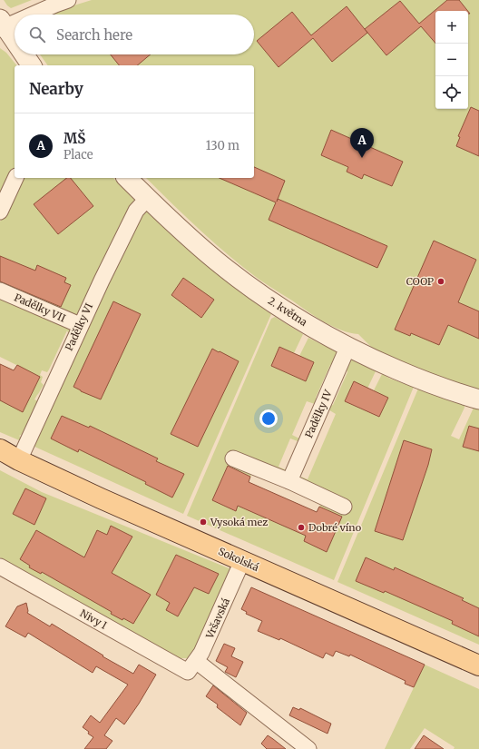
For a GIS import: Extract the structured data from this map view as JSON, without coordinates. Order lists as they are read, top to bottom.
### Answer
{
  "streets": {
    "main road": ["Sokolská"],
    "street": [
      "Padělky VII",
      "2. května",
      "Padělky VI",
      "Padělky IV",
      "Vršavská",
      "Nivy I"
    ]
  },
  "crossings": [
    ["Padělky VII", "Padělky VI"],
    ["2. května", "Padělky VI"],
    ["2. května", "Padělky IV"],
    ["Padělky VI", "Sokolská"],
    ["Sokolská", "Vršavská"],
    ["Vršavská", "Nivy I"]
  ],
  "places": ["COOP", "Vysoká mez", "Dobré víno"],
  "page": {
    "map_buttons": ["+", "−"],
    "search": "Search here",
    "heading": "Nearby",
    "list": [
      {
        "mark": "A",
        "name": "MŠ",
        "note": "Place",
        "value": "130 m"
      }
    ],
    "pins": "A"
  }
}
